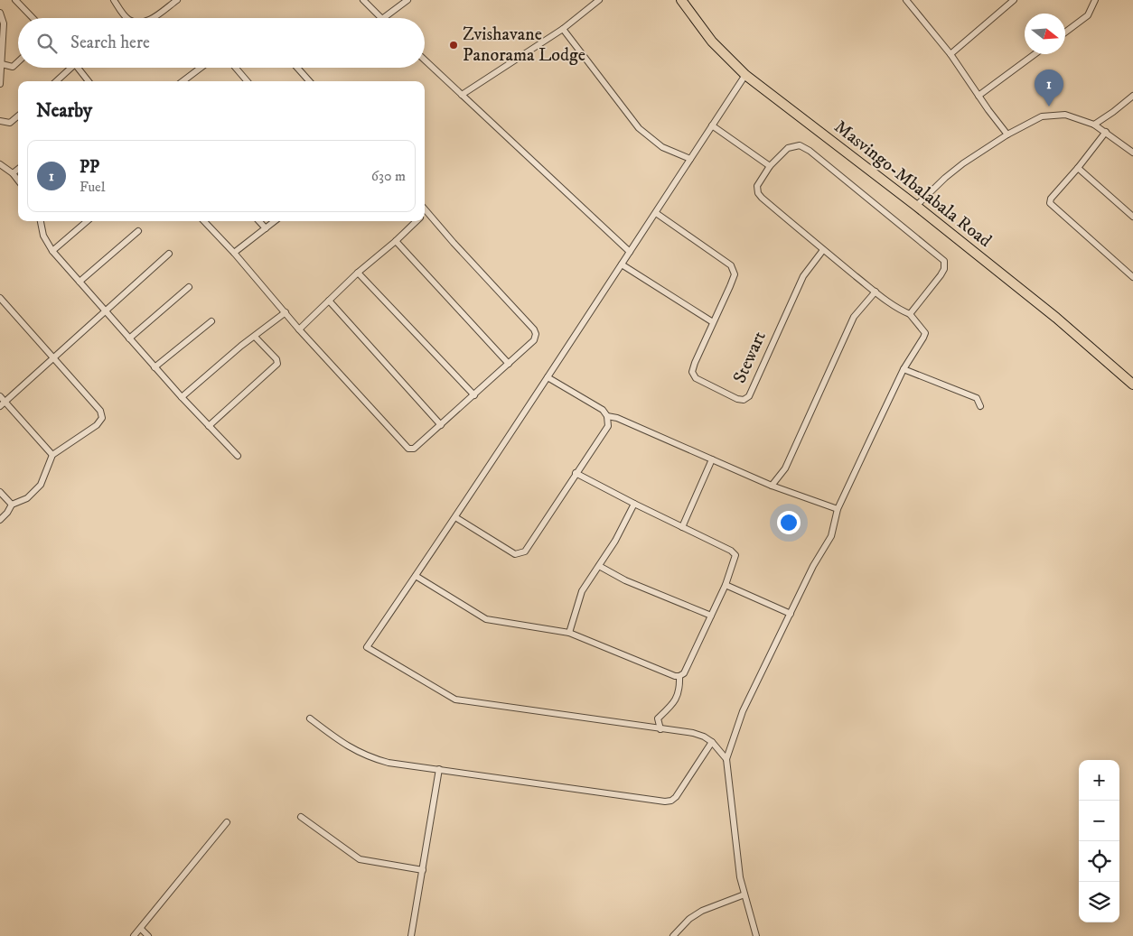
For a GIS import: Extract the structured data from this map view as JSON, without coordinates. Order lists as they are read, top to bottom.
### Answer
{
  "streets": {
    "highway": ["Masvingo-Mbalabala Road"],
    "street": ["Stewart"]
  },
  "places": ["Zvishavane Panorama Lodge"],
  "north": "right",
  "page": {
    "search": "Search here",
    "pins": "1",
    "heading": "Nearby",
    "list": [
      {
        "mark": "1",
        "name": "PP",
        "note": "Fuel",
        "value": "630 m"
      }
    ],
    "map_buttons": ["+", "−"]
  }
}
